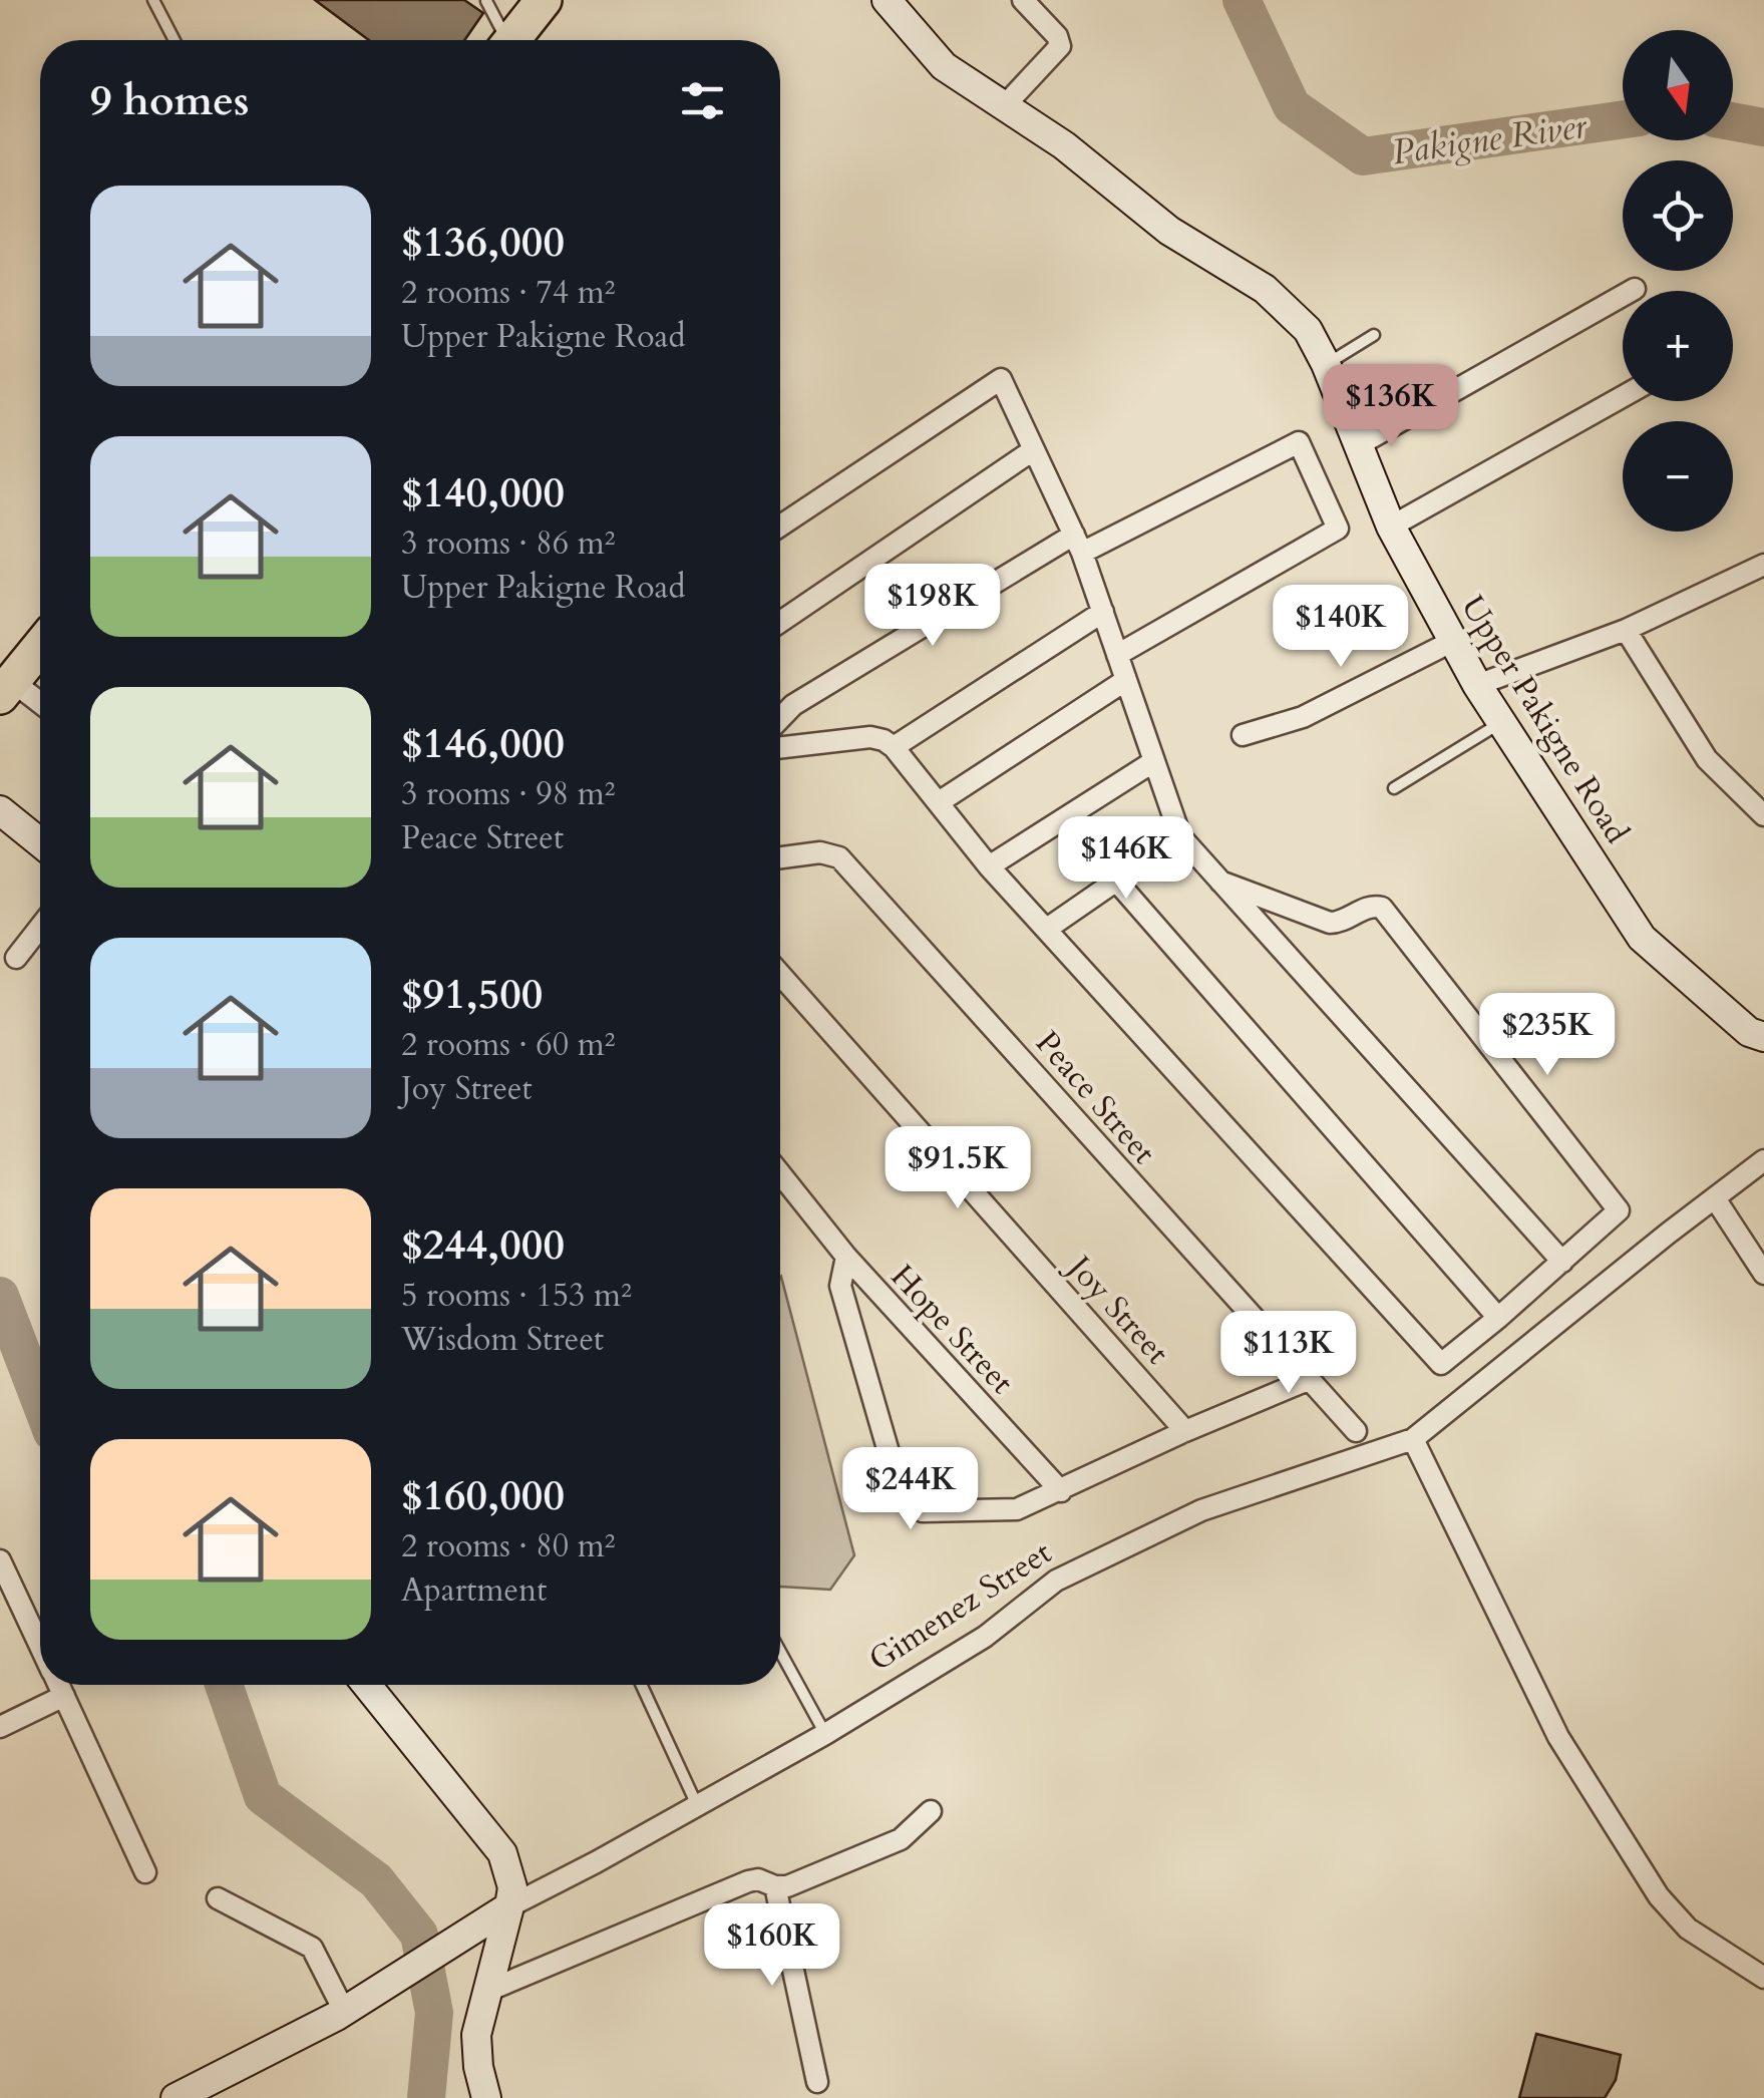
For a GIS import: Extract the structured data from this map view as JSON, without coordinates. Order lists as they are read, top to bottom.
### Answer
{
  "streets": {
    "street": [
      "Upper Pakigne Road",
      "Peace Street",
      "Joy Street",
      "Hope Street",
      "Gimenez Street"
    ]
  },
  "water": ["Pakigne River"],
  "north": "bottom",
  "page": {
    "map_buttons": ["+", "−"],
    "heading": "9 homes",
    "list": [
      {
        "name": "$136,000",
        "note": "2 rooms · 74 m² · Upper Pakigne Road"
      },
      {
        "name": "$140,000",
        "note": "3 rooms · 86 m² · Upper Pakigne Road"
      },
      {
        "name": "$146,000",
        "note": "3 rooms · 98 m² · Peace Street"
      },
      {
        "name": "$91,500",
        "note": "2 rooms · 60 m² · Joy Street"
      },
      {
        "name": "$244,000",
        "note": "5 rooms · 153 m² · Wisdom Street"
      },
      {
        "name": "$160,000",
        "note": "2 rooms · 80 m² · Apartment"
      }
    ],
    "price": [
      "$136K",
      "$198K",
      "$140K",
      "$146K",
      "$235K",
      "$91.5K",
      "$113K",
      "$244K",
      "$160K"
    ]
  }
}
